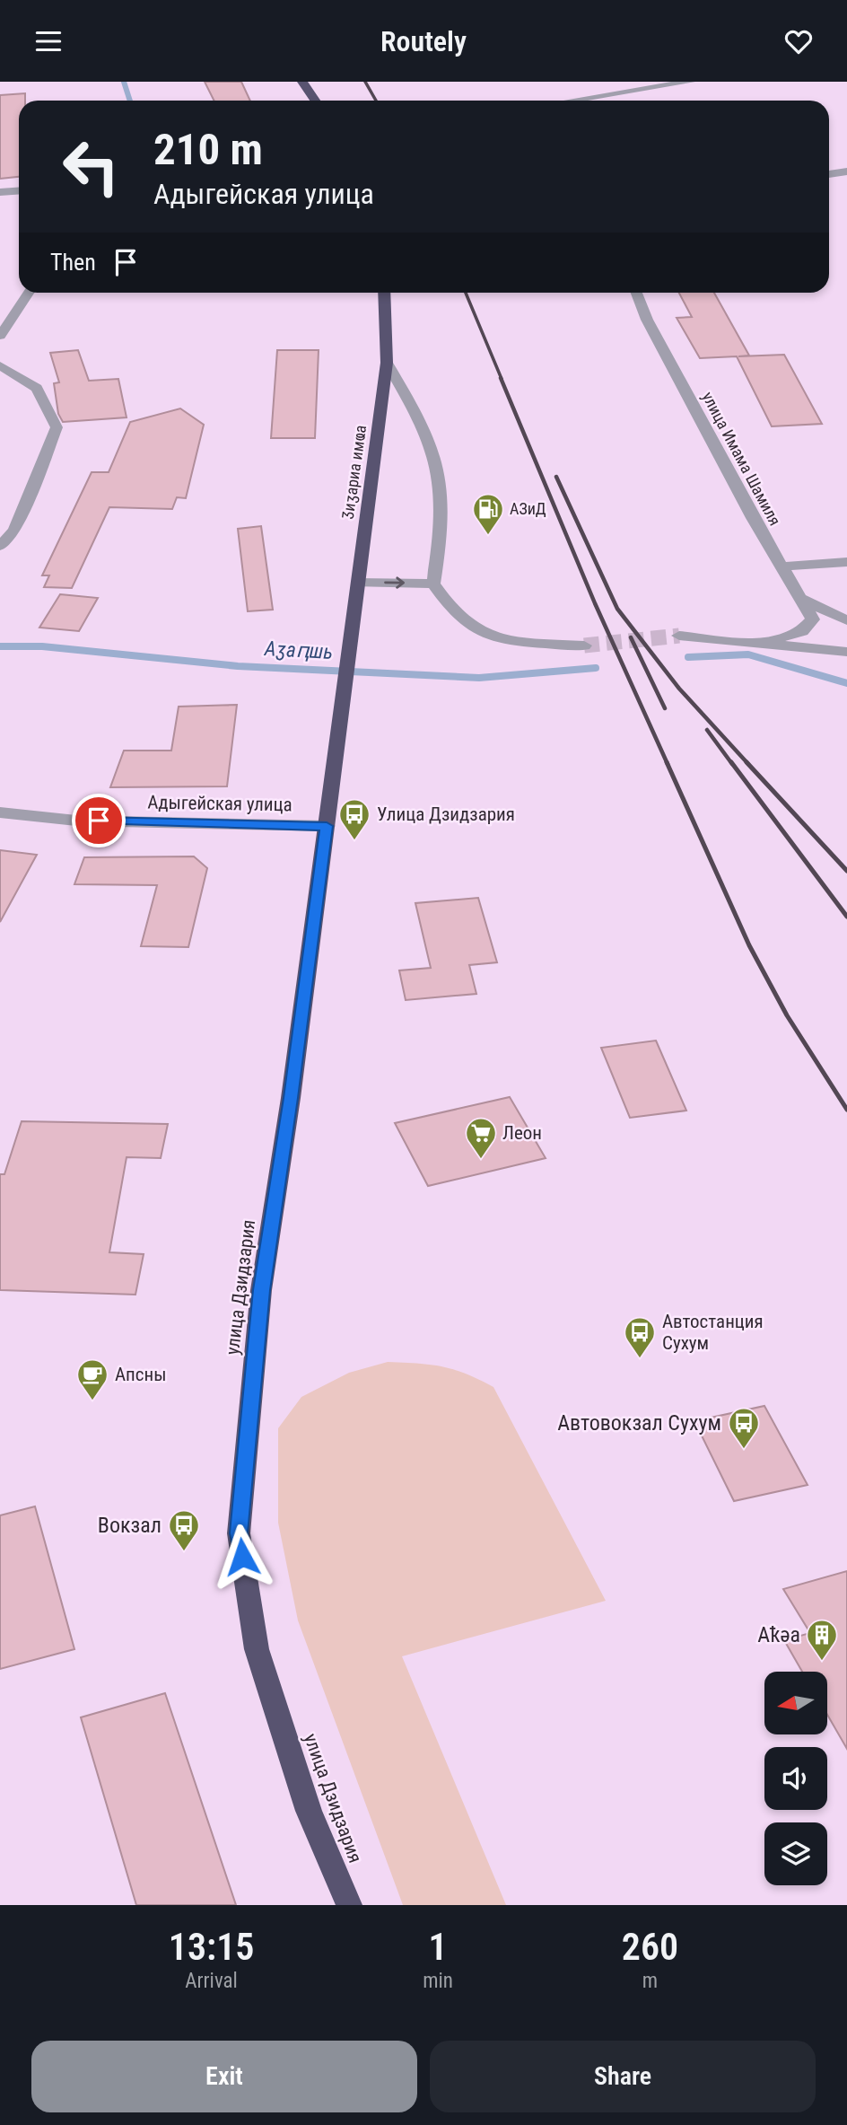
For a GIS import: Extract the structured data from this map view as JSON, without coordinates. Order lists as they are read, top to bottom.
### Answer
{
  "streets": {
    "highway": ["Ӡиӡариа имҩа", "улица Дзидзария"],
    "street": ["улица Имама Шамиля", "Адыгейская улица"]
  },
  "crossings": [
    ["Ӡиӡариа имҩа", "улица Дзидзария"],
    ["Адыгейская улица", "улица Дзидзария"]
  ],
  "water": ["Аӡаԥшь"],
  "places": {
    "fuel station": ["АЗиД"],
    "bus stop": [
      "Улица Дзидзария",
      "Автостанция Сухум",
      "Автовокзал Сухум",
      "Вокзал"
    ],
    "supermarket": ["Леон"],
    "cafe": ["Апсны"],
    "building": ["Аҟәа"]
  },
  "north": "left",
  "page": {
    "header": "Routely",
    "turn": ["210 m", "Адыгейская улица"],
    "then": "Then",
    "eta": [
      "13:15",
      "Arrival",
      "1",
      "min",
      "260",
      "m"
    ],
    "buttons": ["Exit", "Share"]
  }
}
